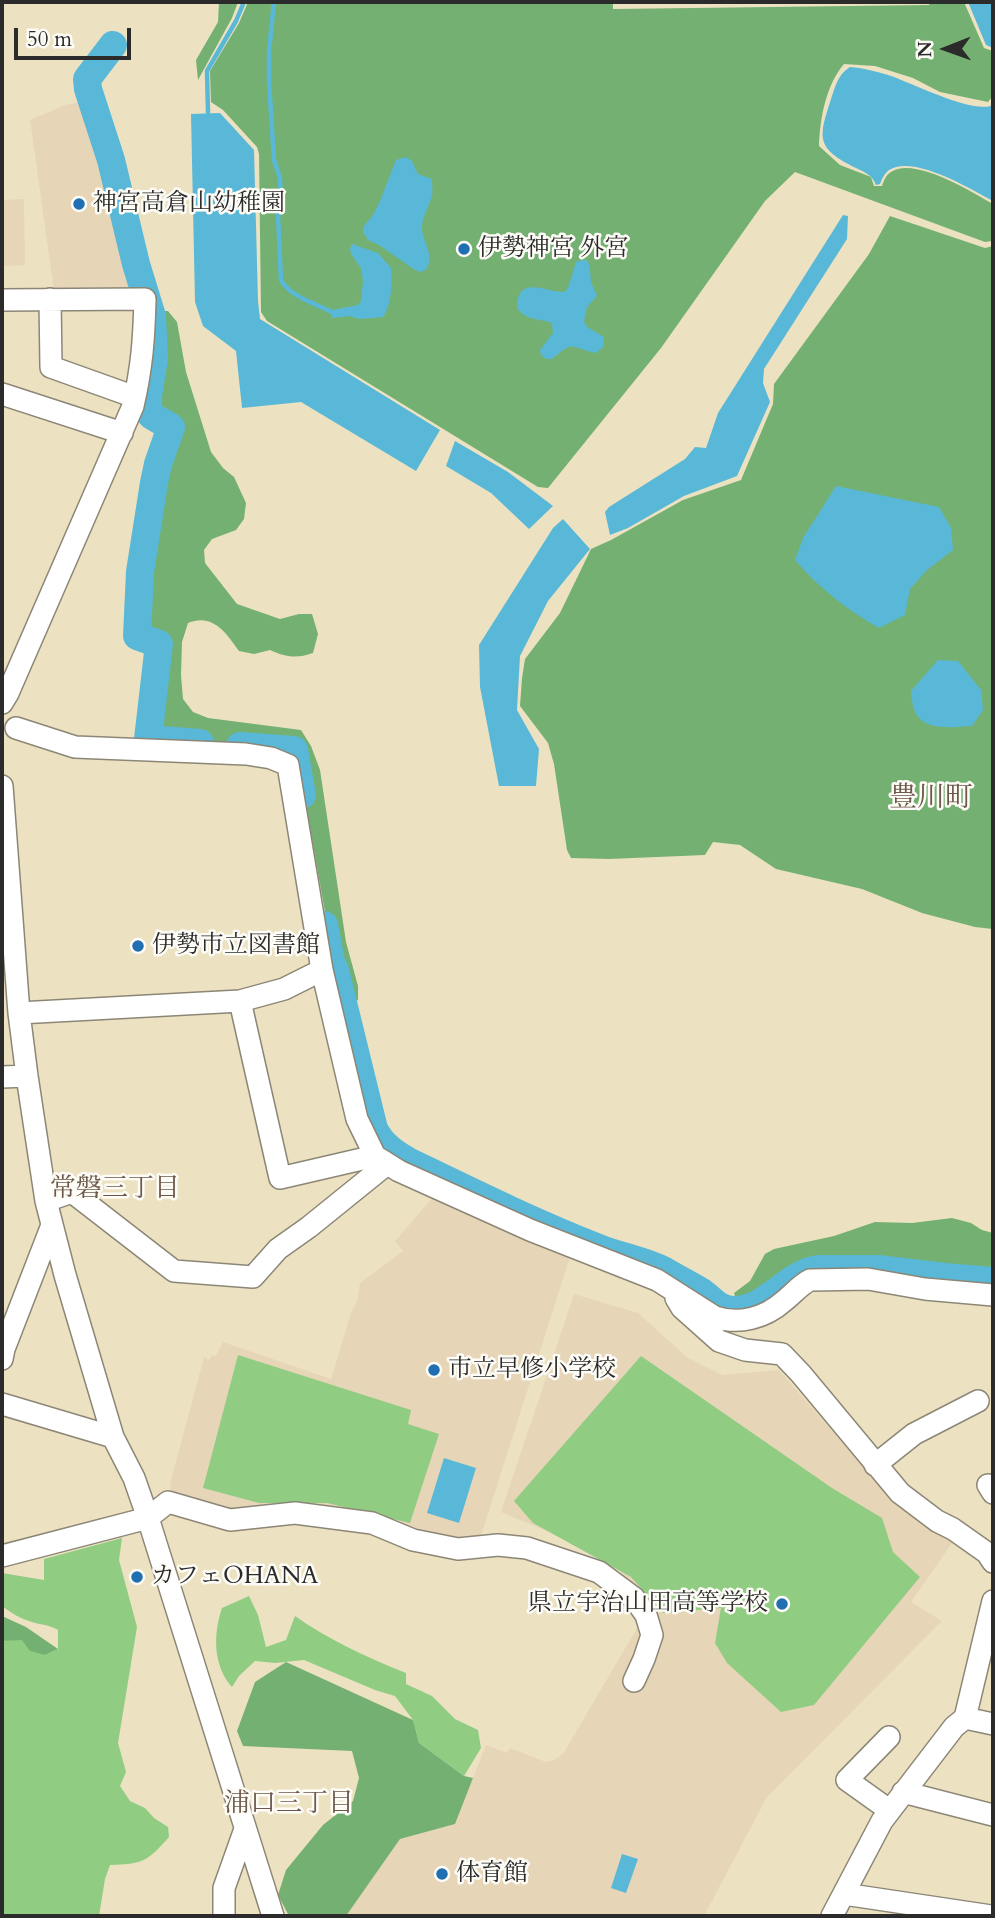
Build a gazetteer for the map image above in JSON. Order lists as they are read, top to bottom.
{
  "districts": ["豊川町", "常磐三丁目", "浦口三丁目"],
  "places": [
    "神宮高倉山幼稚園",
    "伊勢神宮 外宮",
    "伊勢市立図書館",
    "市立早修小学校",
    "カフェOHANA",
    "県立宇治山田高等学校",
    "体育館"
  ],
  "scale_bar": "50 m",
  "north": "left"
}
